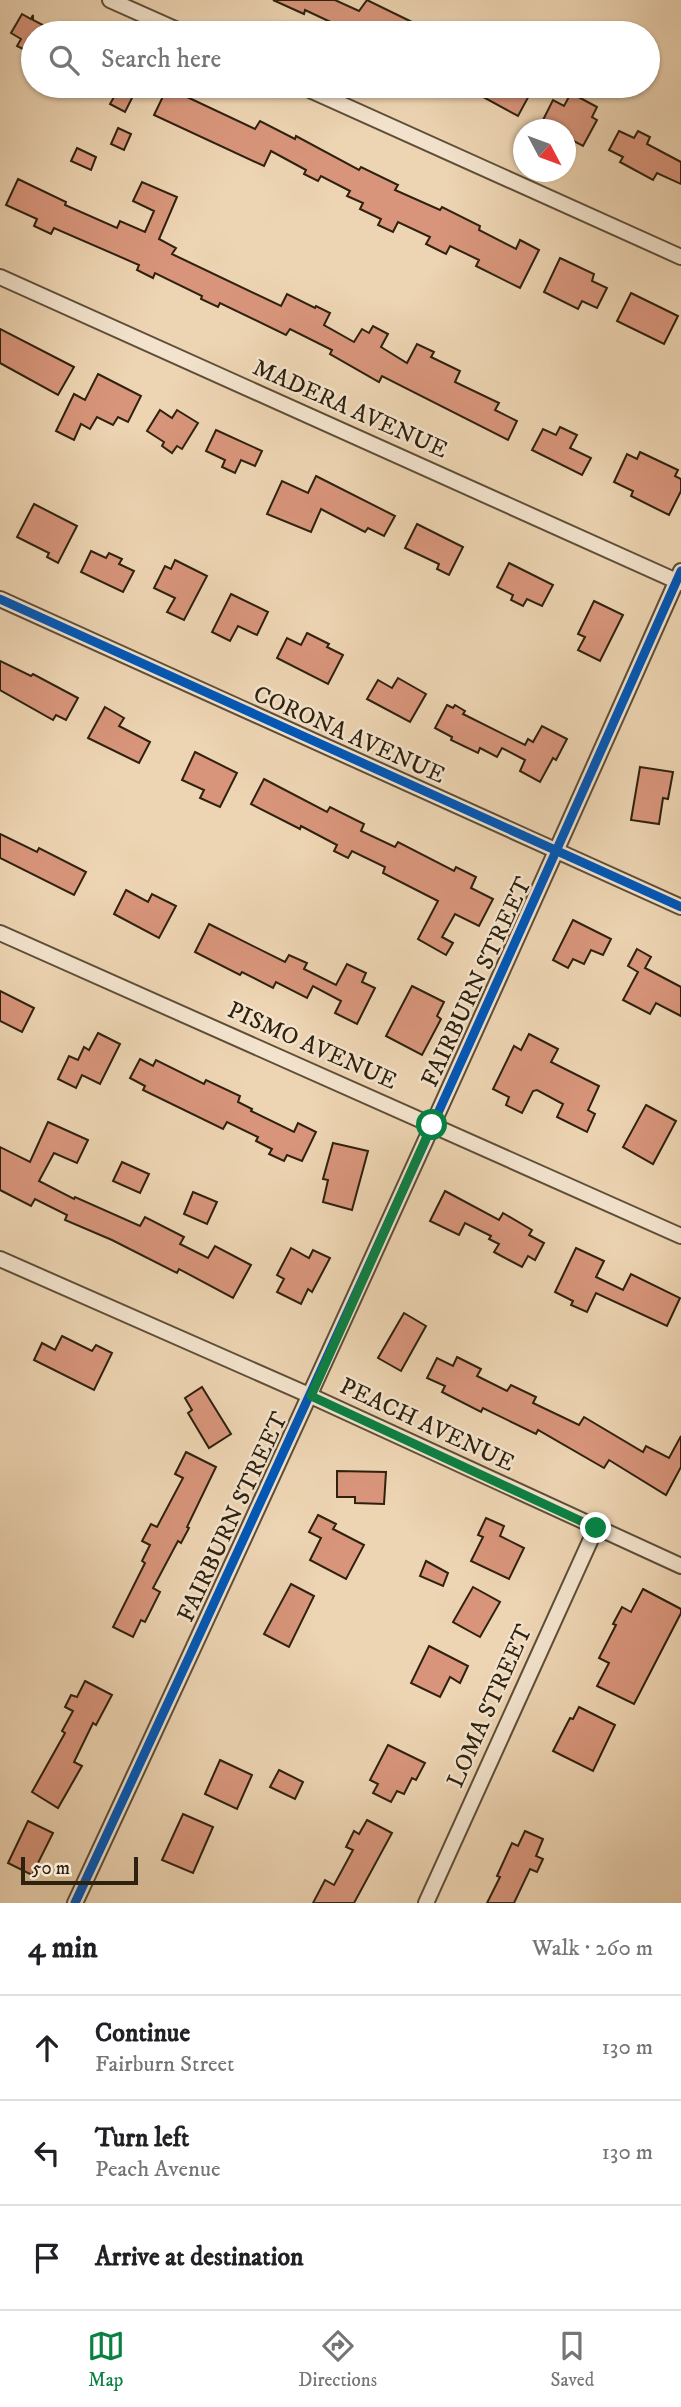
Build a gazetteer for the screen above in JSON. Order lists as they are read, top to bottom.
{
  "streets": {
    "street": [
      "MADERA AVENUE",
      "CORONA AVENUE",
      "FAIRBURN STREET",
      "PISMO AVENUE",
      "PEACH AVENUE",
      "LOMA STREET"
    ]
  },
  "crossings": [
    ["MADERA AVENUE", "FAIRBURN STREET"],
    ["CORONA AVENUE", "FAIRBURN STREET"],
    ["FAIRBURN STREET", "PISMO AVENUE"],
    ["FAIRBURN STREET", "PEACH AVENUE"],
    ["PEACH AVENUE", "LOMA STREET"]
  ],
  "scale_bar": "50 m",
  "north": "bottom right",
  "page": {
    "search": "Search here",
    "scale": "50 m",
    "heading": ["4 min", "Walk · 260 m"],
    "list": [
      ["Continue", "Fairburn Street", "130 m"],
      ["Turn left", "Peach Avenue", "130 m"],
      "Arrive at destination"
    ],
    "nav": ["Map", "Directions", "Saved"]
  }
}
